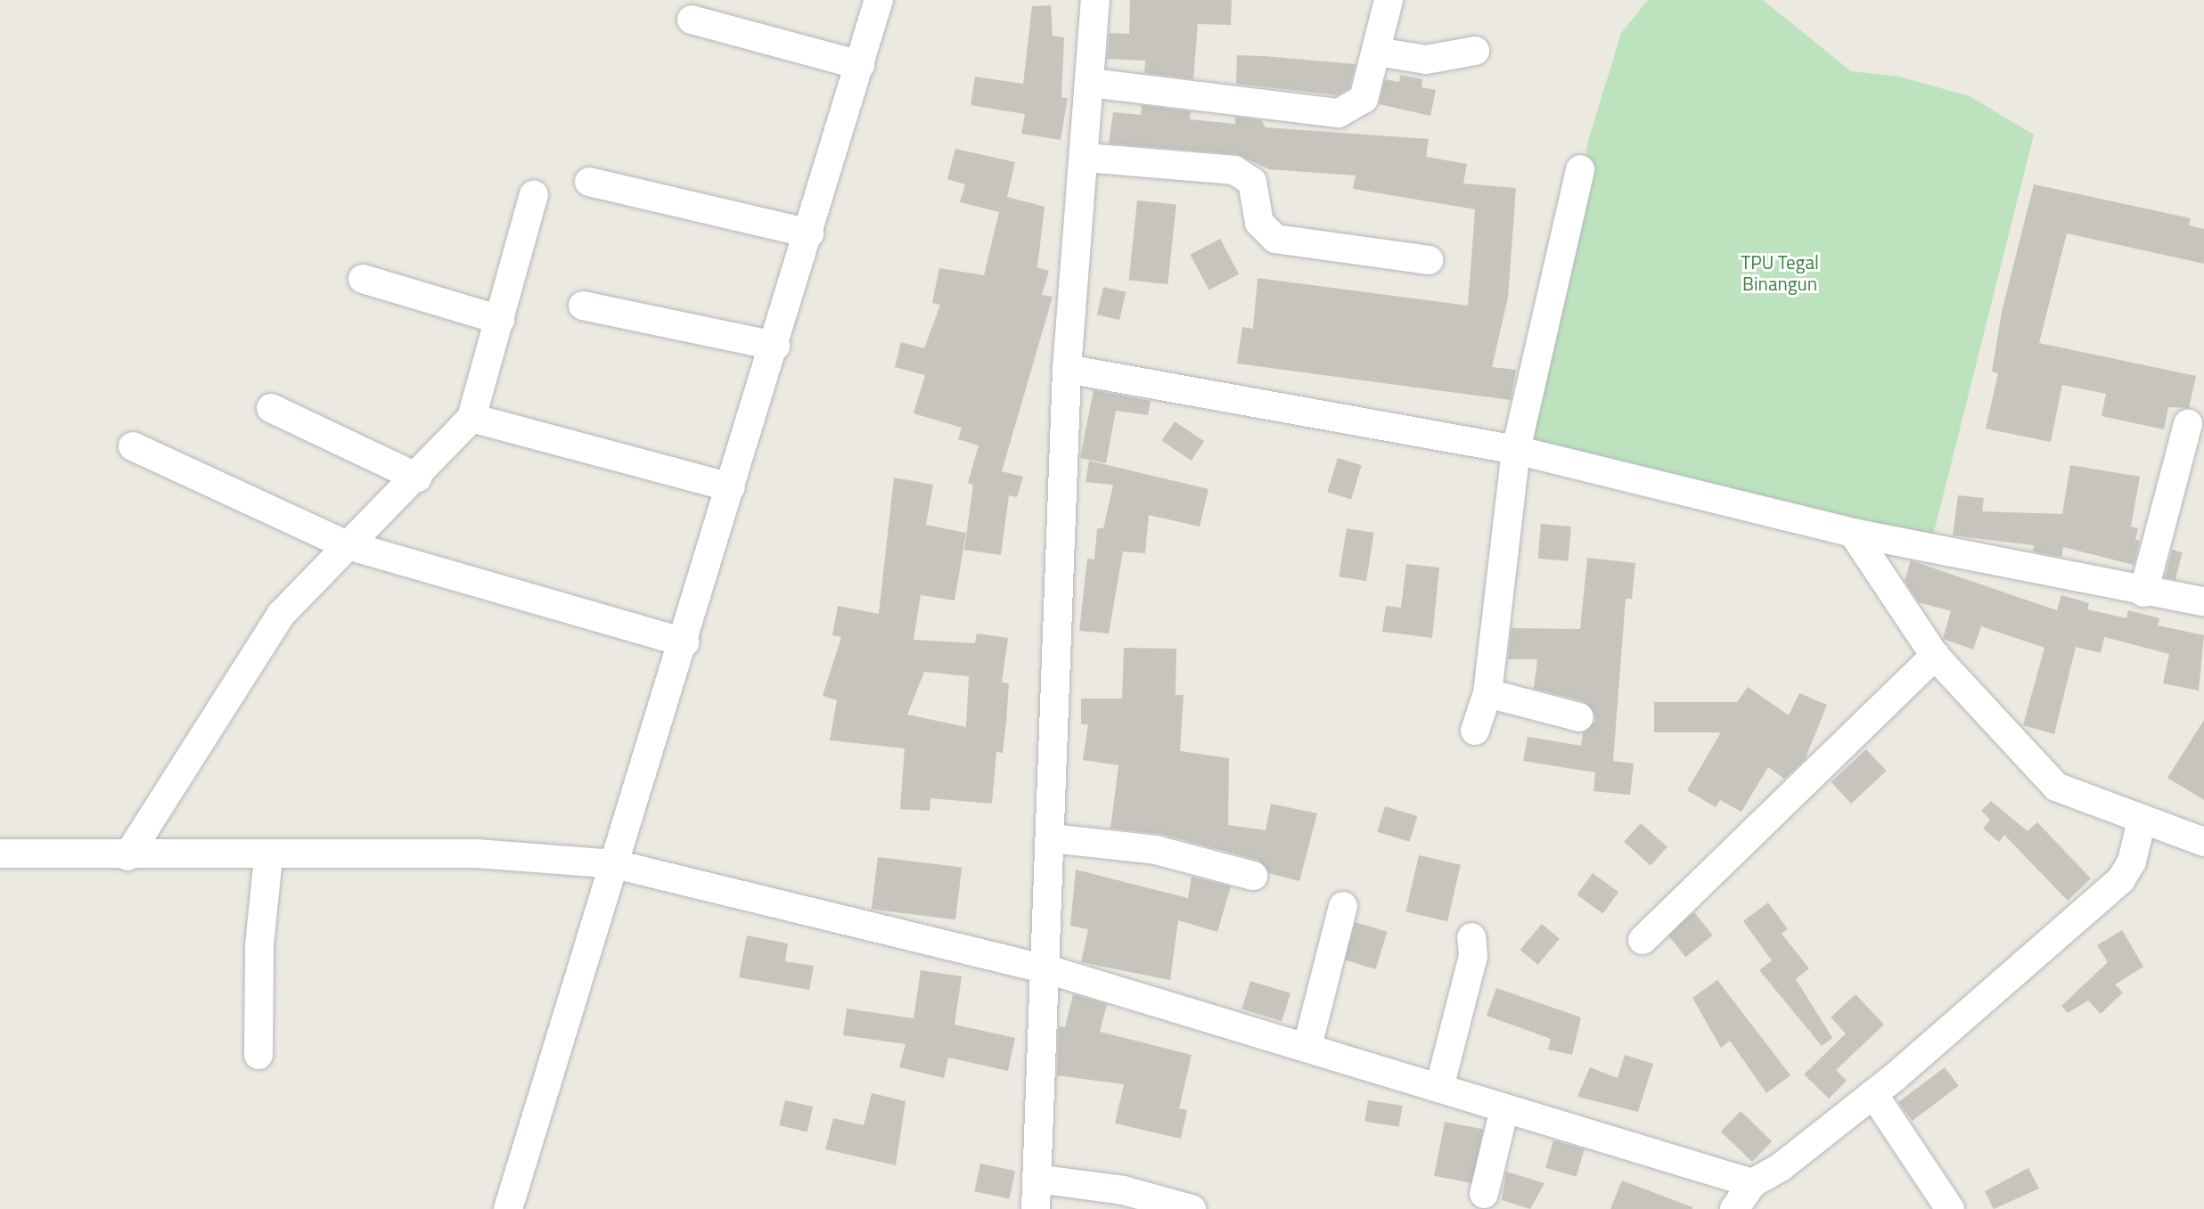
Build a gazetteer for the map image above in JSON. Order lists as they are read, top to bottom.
{
  "parks": ["TPU Tegal Binangun"]
}
